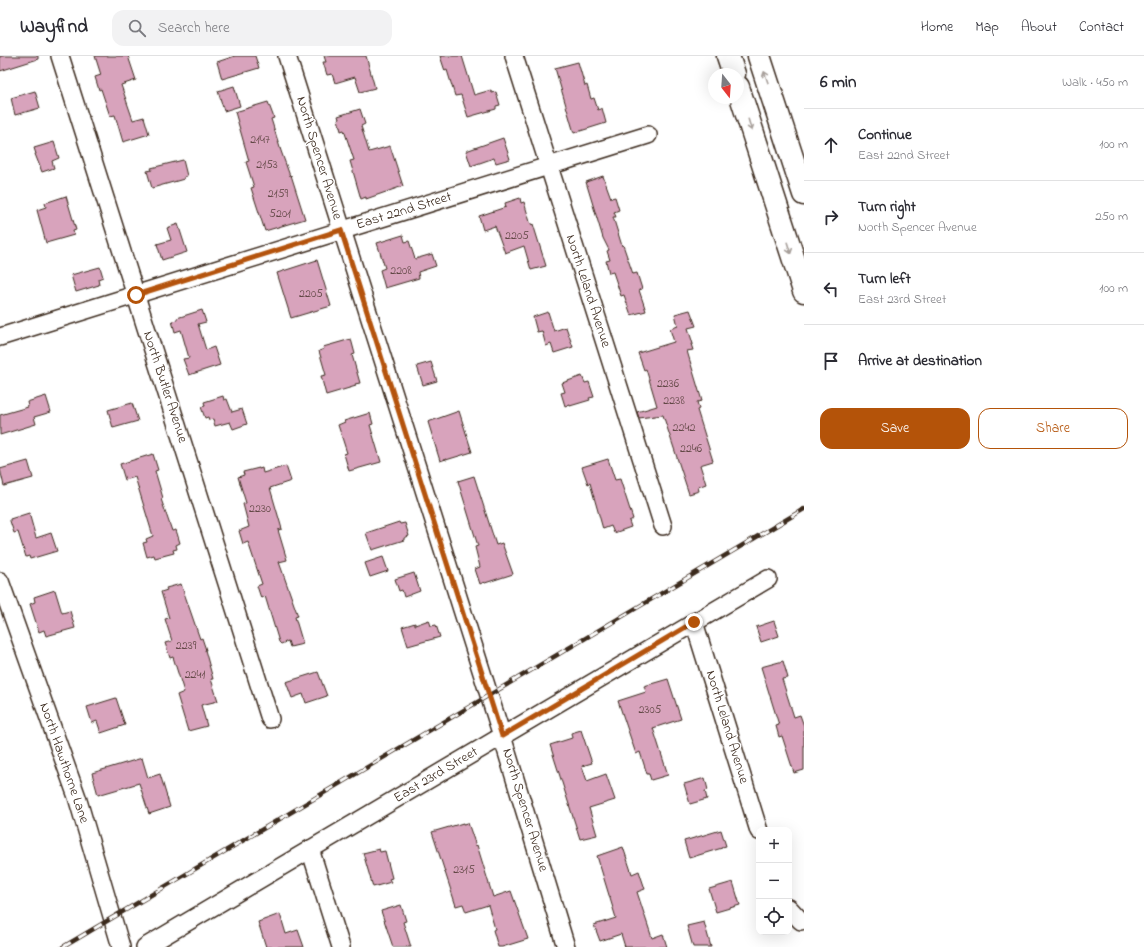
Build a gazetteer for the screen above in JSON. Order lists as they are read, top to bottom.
{
  "streets": {
    "street": [
      "North Spencer Avenue",
      "East 22nd Street",
      "North Leland Avenue",
      "North Butler Avenue",
      "North Hawthorne Lane",
      "East 23rd Street"
    ]
  },
  "crossings": [
    ["North Spencer Avenue", "East 22nd Street"],
    ["North Spencer Avenue", "East 23rd Street"],
    ["East 22nd Street", "North Leland Avenue"],
    ["East 22nd Street", "North Butler Avenue"],
    ["North Leland Avenue", "East 23rd Street"]
  ],
  "house_numbers": [
    "2147",
    "2153",
    "2159",
    "5201",
    "2205",
    "2208",
    "2205",
    "2236",
    "2238",
    "2242",
    "2246",
    "2230",
    "2239",
    "2241",
    "2305",
    "2315"
  ],
  "north": "bottom",
  "page": {
    "header": "Wayfind",
    "search": "Search here",
    "nav": [
      "Home",
      "Map",
      "About",
      "Contact"
    ],
    "heading": ["6 min", "Walk · 450 m"],
    "list": [
      ["Continue", "East 22nd Street", "100 m"],
      ["Turn right", "North Spencer Avenue", "250 m"],
      ["Turn left", "East 23rd Street", "100 m"],
      "Arrive at destination"
    ],
    "buttons": ["Save", "Share"],
    "map_buttons": ["+", "−"]
  }
}
